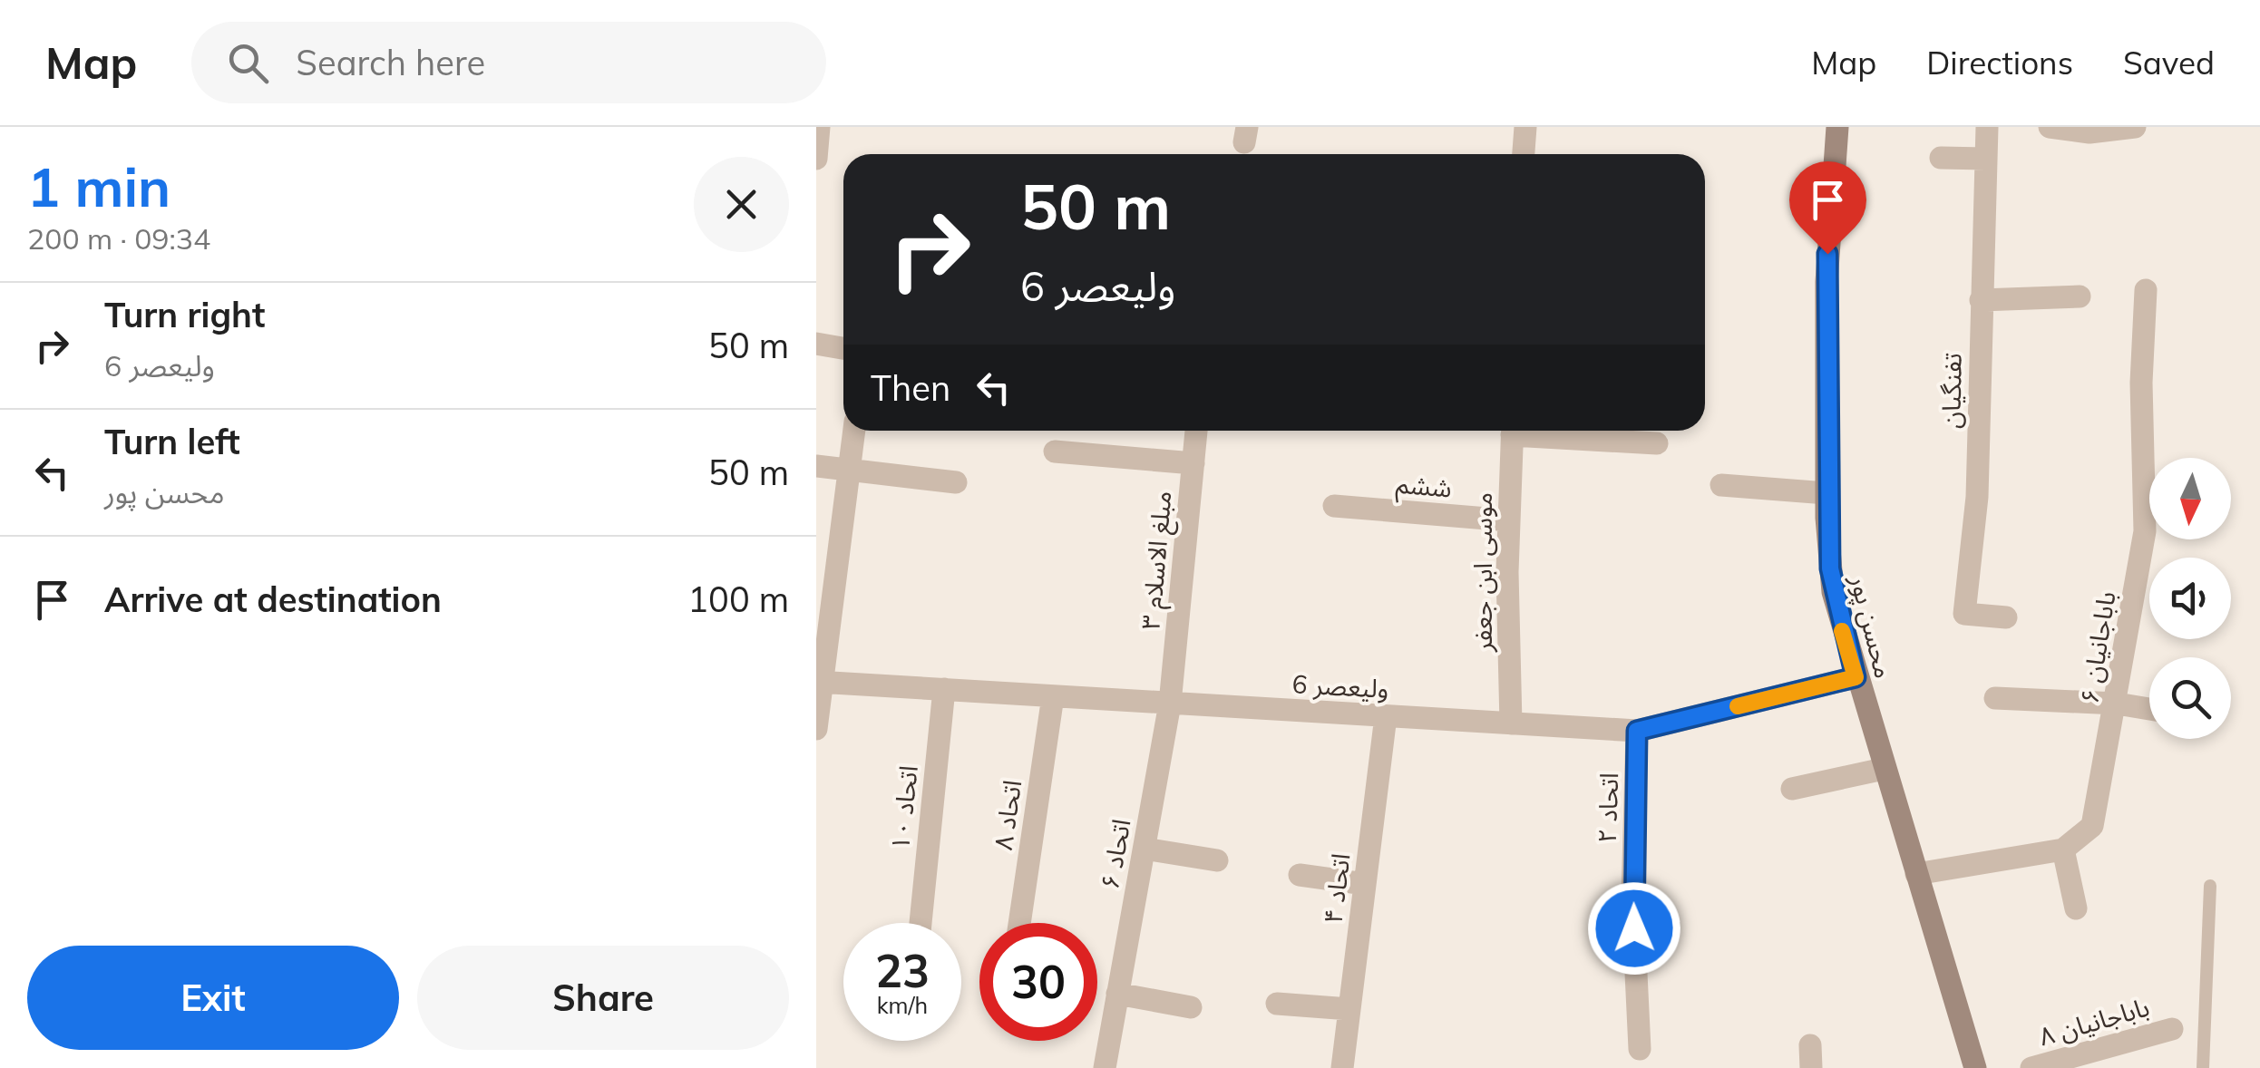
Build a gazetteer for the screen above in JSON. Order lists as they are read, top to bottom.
{
  "streets": {
    "main road": ["محسن پور"],
    "street": [
      "تفنگیان",
      "ششم",
      "مبلغ الاسلام ۳",
      "موسی ابن جعفر",
      "باباجانیان ۶",
      "ولیعصر 6",
      "اتحاد ۱۰",
      "اتحاد ۲",
      "اتحاد ۸",
      "اتحاد ۶",
      "اتحاد ۴",
      "باباجانیان ۸"
    ]
  },
  "crossings": [
    ["ششم", "موسی ابن جعفر"],
    ["مبلغ الاسلام ۳", "ولیعصر 6"],
    ["مبلغ الاسلام ۳", "اتحاد ۶"],
    ["موسی ابن جعفر", "ولیعصر 6"],
    ["محسن پور", "ولیعصر 6"],
    ["ولیعصر 6", "اتحاد ۱۰"],
    ["ولیعصر 6", "اتحاد ۲"],
    ["ولیعصر 6", "اتحاد ۸"],
    ["ولیعصر 6", "اتحاد ۶"],
    ["ولیعصر 6", "اتحاد ۴"]
  ],
  "north": "bottom",
  "page": {
    "header": "Map",
    "search": "Search here",
    "nav": ["Map", "Directions", "Saved"],
    "heading": ["1 min", "200 m · 09:34"],
    "turn": ["50 m", "ولیعصر 6"],
    "list": [
      {
        "name": "Turn right",
        "note": "ولیعصر 6",
        "value": "50 m"
      },
      {
        "name": "Turn left",
        "note": "محسن پور",
        "value": "50 m"
      },
      {
        "name": "Arrive at destination",
        "value": "100 m"
      }
    ],
    "then": "Then",
    "speed": "23 km/h",
    "limit": "30",
    "buttons": ["Exit", "Share"]
  }
}
